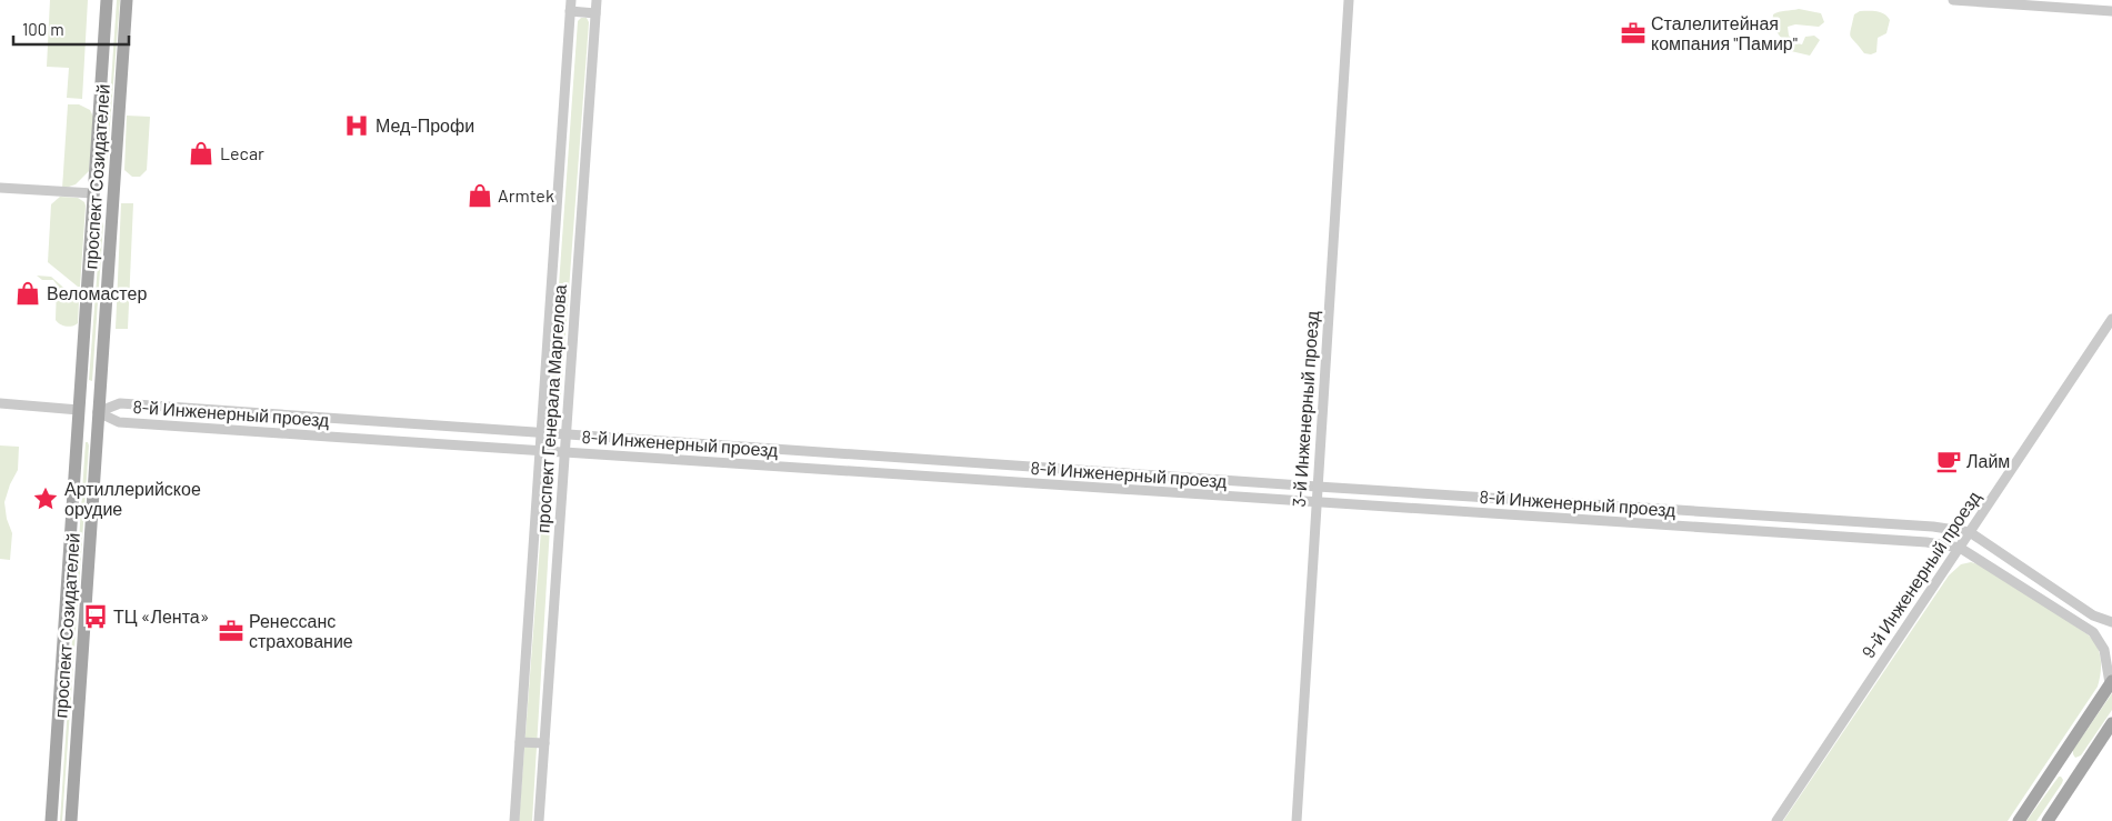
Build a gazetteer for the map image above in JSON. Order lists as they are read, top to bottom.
{
  "streets": {
    "main road": ["проспект Созидателей"],
    "street": [
      "проспект Генерала Маргелова",
      "3-й Инженерный проезд",
      "8-й Инженерный проезд",
      "9-й Инженерный проезд"
    ]
  },
  "crossings": [
    ["проспект Созидателей", "8-й Инженерный проезд"],
    ["проспект Генерала Маргелова", "8-й Инженерный проезд"],
    ["3-й Инженерный проезд", "8-й Инженерный проезд"],
    ["8-й Инженерный проезд", "9-й Инженерный проезд"]
  ],
  "places": {
    "office": ["Сталелитейная компания \"Памир\"", "Ренессанс страхование"],
    "hospital": ["Мед-Профи"],
    "shop": ["Lecar", "Armtek", "Веломастер"],
    "cafe": ["Лайм"],
    "place": ["Артиллерийское орудие"],
    "bus stop": ["ТЦ «Лента»"]
  },
  "scale_bar": "100 m"
}
